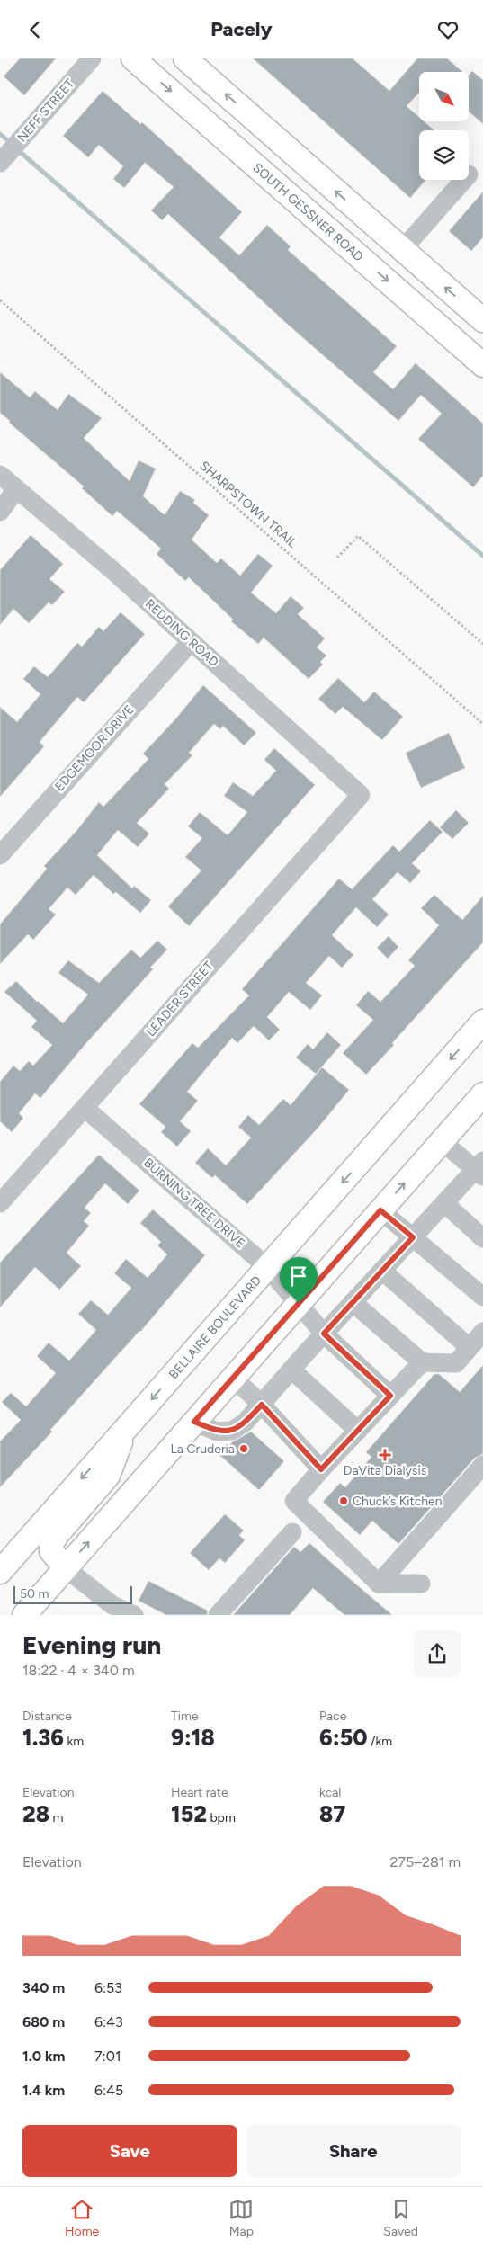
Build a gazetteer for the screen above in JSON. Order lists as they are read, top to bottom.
{
  "streets": {
    "main road": ["SOUTH GESSNER ROAD", "BELLAIRE BOULEVARD"],
    "street": [
      "NEFF STREET",
      "REDDING ROAD",
      "EDGEMOOR DRIVE",
      "LEADER STREET",
      "BURNING TREE DRIVE"
    ],
    "path": ["SHARPSTOWN TRAIL"]
  },
  "crossings": [
    ["REDDING ROAD", "EDGEMOOR DRIVE"],
    ["REDDING ROAD", "LEADER STREET"],
    ["LEADER STREET", "BURNING TREE DRIVE"],
    ["BURNING TREE DRIVE", "BELLAIRE BOULEVARD"]
  ],
  "places": {
    "other": ["La Cruderia", "Chuck’s Kitchen"],
    "health": ["DaVita Dialysis"]
  },
  "scale_bar": "50 m",
  "north": "bottom right",
  "page": {
    "header": "Pacely",
    "scale": "50 m",
    "heading": ["Evening run", "18:22 · 4 × 340 m"],
    "stats": [
      ["Distance", "1.36 km"],
      ["Time", "9:18"],
      ["Pace", "6:50 /km"],
      ["Elevation", "28 m"],
      ["Heart rate", "152 bpm"],
      ["kcal", "87"]
    ],
    "chart": ["Elevation", "275–281 m"],
    "list": [
      {
        "name": "340 m",
        "note": "6:53"
      },
      {
        "name": "680 m",
        "note": "6:43"
      },
      {
        "name": "1.0 km",
        "note": "7:01"
      },
      {
        "name": "1.4 km",
        "note": "6:45"
      }
    ],
    "buttons": ["Save", "Share"],
    "tabs": ["Home", "Map", "Saved"]
  }
}
